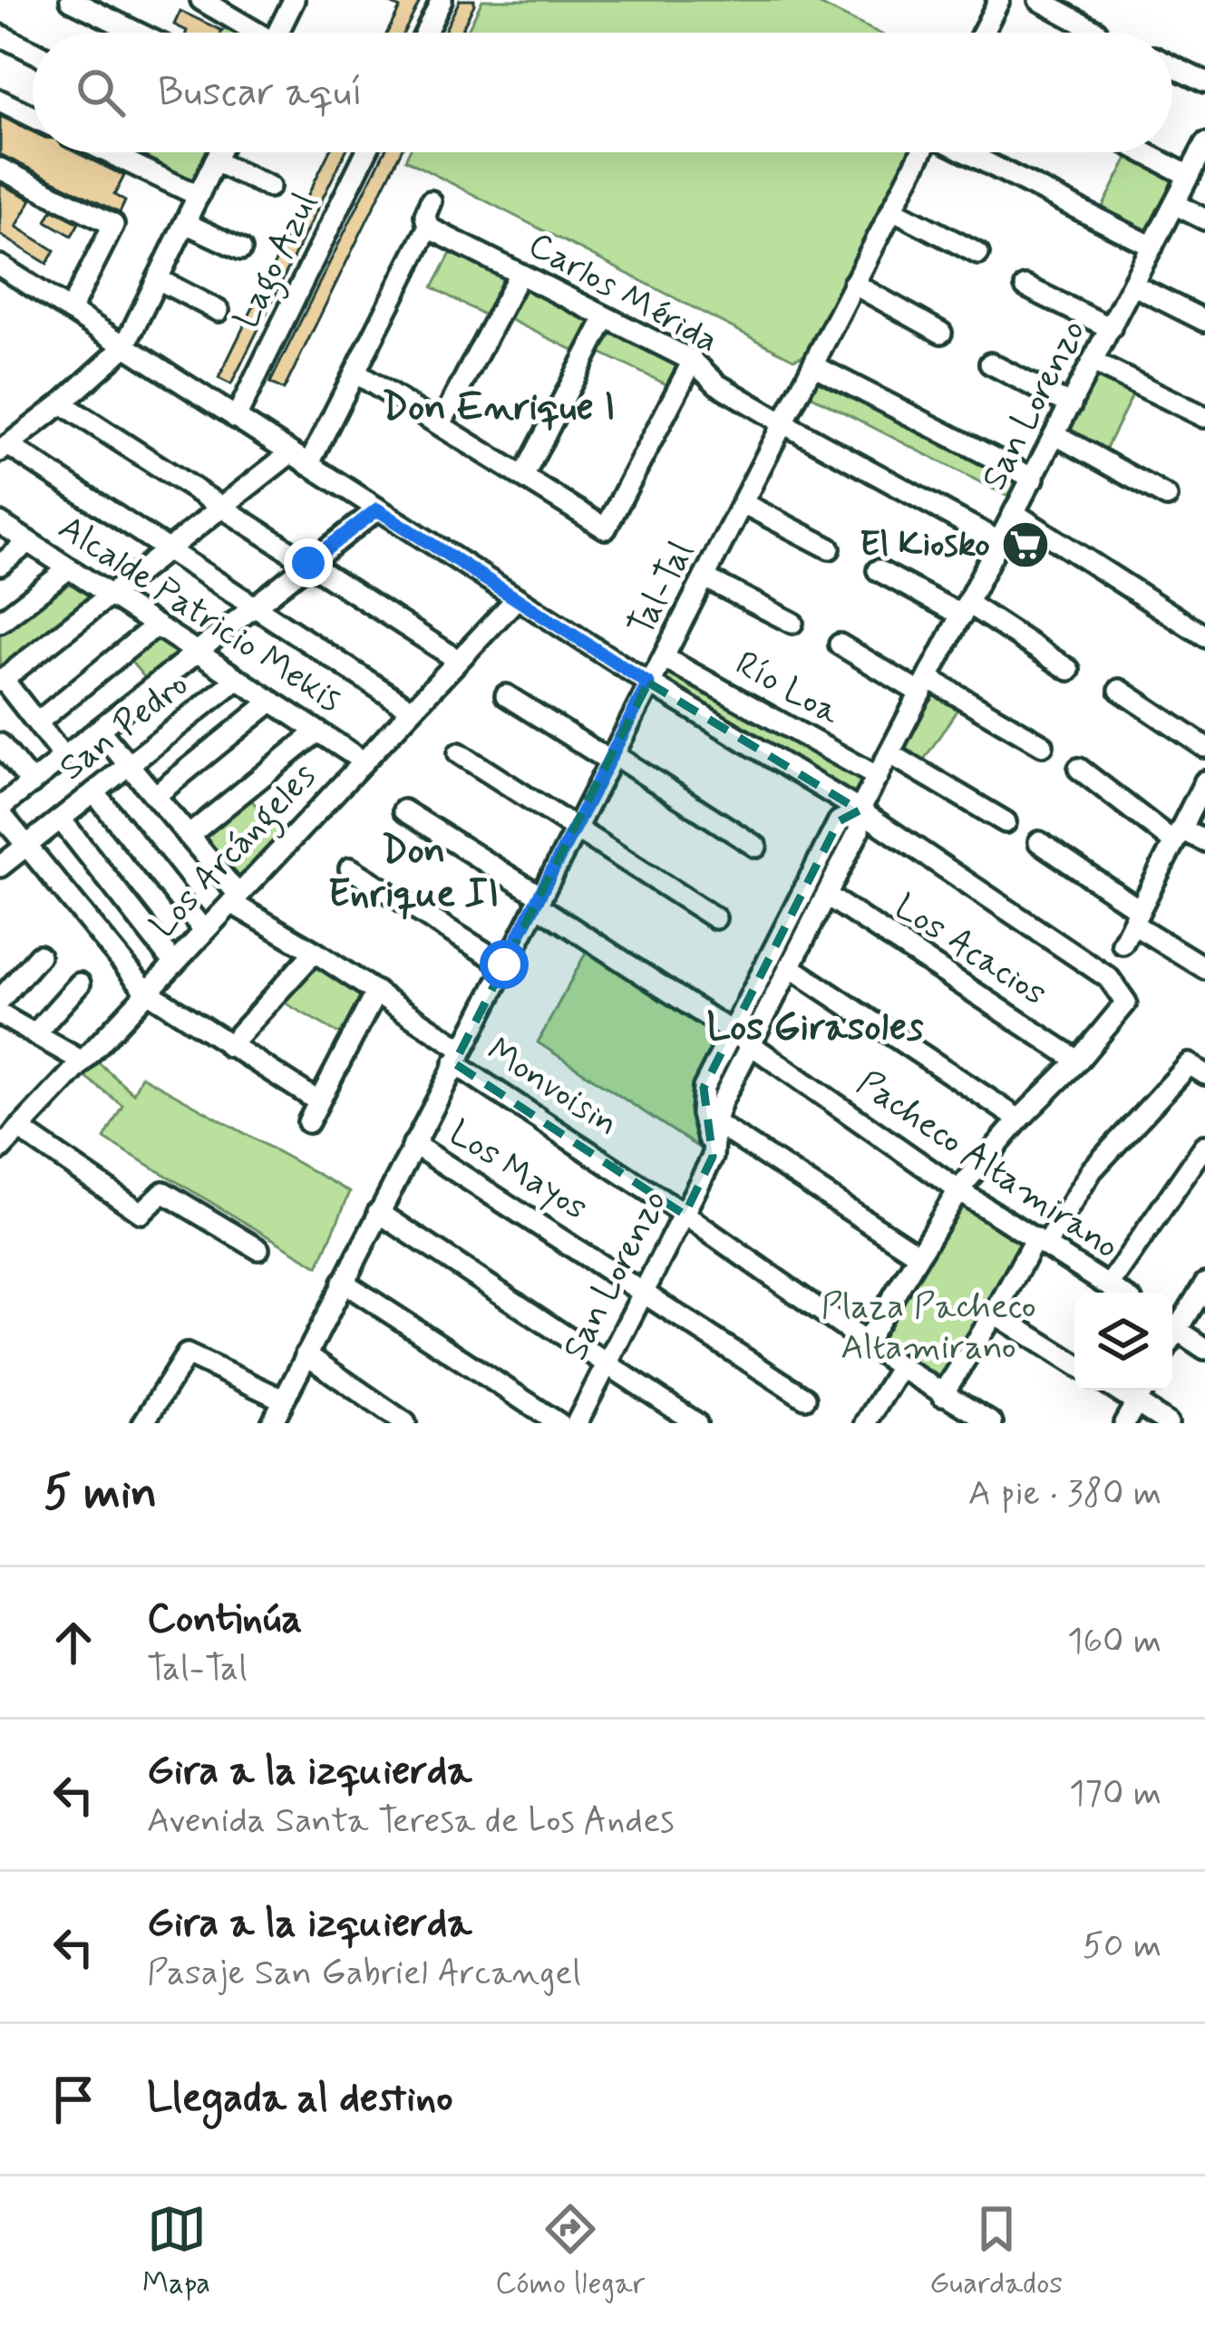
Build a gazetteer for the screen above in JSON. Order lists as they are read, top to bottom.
{
  "streets": {
    "street": [
      "Lago Azul",
      "Carlos Mérida",
      "San Lorenzo",
      "Tal-Tal",
      "Alcalde Patricio Mekis",
      "Río Loa",
      "San Pedro",
      "Los Arcángeles",
      "Los Acacios",
      "Monvoisin",
      "Pacheco Altamirano",
      "Los Mayos"
    ]
  },
  "crossings": [
    ["Carlos Mérida", "San Lorenzo"],
    ["Carlos Mérida", "Tal-Tal"],
    ["San Lorenzo", "Río Loa"],
    ["San Lorenzo", "Los Acacios"],
    ["San Lorenzo", "Monvoisin"],
    ["San Lorenzo", "Pacheco Altamirano"],
    ["San Lorenzo", "Los Mayos"],
    ["Tal-Tal", "Río Loa"],
    ["Tal-Tal", "Monvoisin"],
    ["Tal-Tal", "Pacheco Altamirano"],
    ["Tal-Tal", "Los Mayos"],
    ["Alcalde Patricio Mekis", "San Pedro"],
    ["Alcalde Patricio Mekis", "Los Arcángeles"],
    ["San Pedro", "Monvoisin"],
    ["Los Arcángeles", "Monvoisin"]
  ],
  "districts": ["Don Enrique I", "Don Enrique II", "Los Girasoles"],
  "parks": ["Plaza Pacheco Altamirano"],
  "places": {
    "supermarket": ["El Kiosko"]
  },
  "page": {
    "search": "Buscar aquí",
    "heading": ["5 min", "A pie · 380 m"],
    "list": [
      ["Continúa", "Tal-Tal", "160 m"],
      ["Gira a la izquierda", "Avenida Santa Teresa de Los Andes", "170 m"],
      ["Gira a la izquierda", "Pasaje San Gabriel Arcangel", "50 m"],
      "Llegada al destino"
    ],
    "nav": ["Mapa", "Cómo llegar", "Guardados"]
  }
}
